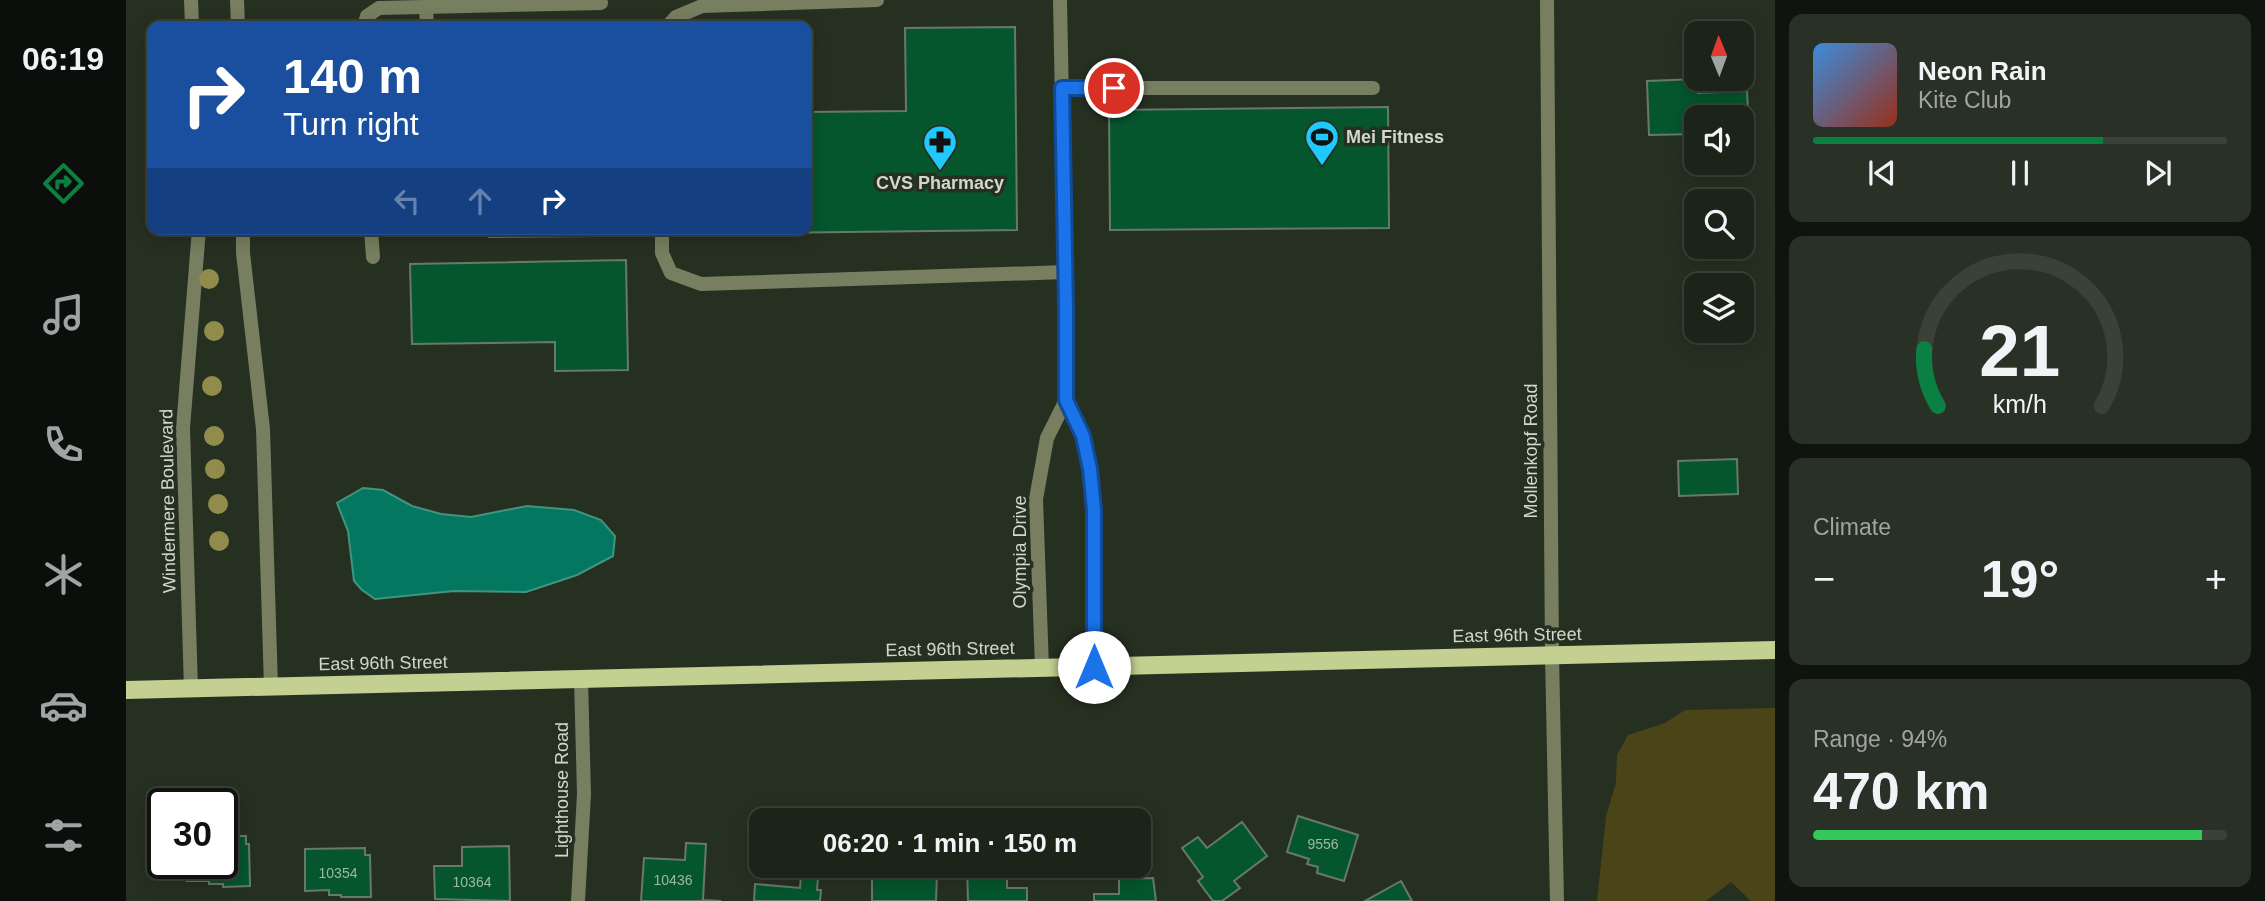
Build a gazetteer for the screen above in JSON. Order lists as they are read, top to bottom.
{
  "streets": {
    "main road": ["East 96th Street"],
    "street": [
      "Mollenkopf Road",
      "Windermere Boulevard",
      "Olympia Drive",
      "Lighthouse Road"
    ]
  },
  "crossings": [
    ["Mollenkopf Road", "East 96th Street"],
    ["Windermere Boulevard", "East 96th Street"],
    ["Olympia Drive", "East 96th Street"],
    ["East 96th Street", "Lighthouse Road"]
  ],
  "places": {
    "sports": ["Mei Fitness"],
    "pharmacy": ["CVS Pharmacy"]
  },
  "house_numbers": [
    "9556",
    "10354",
    "10436",
    "10364"
  ],
  "north": "top",
  "page": {
    "tabs": "06:19",
    "turn": ["140 m", "Turn right"],
    "song": ["Neon Rain", "Kite Club"],
    "tile": [
      "Climate",
      ["Range · 94%", "470 km"]
    ],
    "heat": ["−", "19°", "+"],
    "limit": "30",
    "trip": "06:20 · 1 min · 150 m",
    "gauge": ["21", "km/h"]
  }
}
